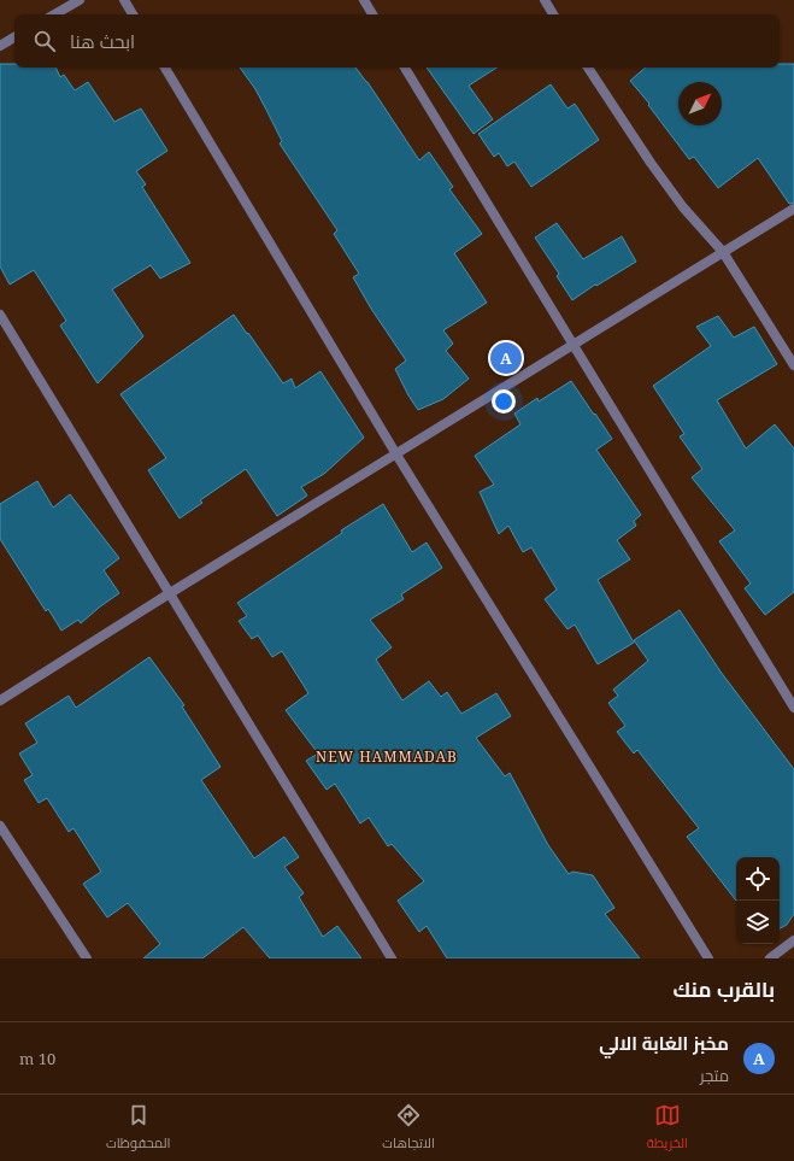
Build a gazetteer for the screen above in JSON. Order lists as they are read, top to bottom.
{
  "districts": ["NEW HAMMADAB"],
  "north": "top right",
  "page": {
    "search": "ابحث هنا",
    "pins": "A",
    "heading": "بالقرب منك",
    "list": [
      {
        "mark": "A",
        "name": "مخبز الغابة الالي",
        "note": "متجر",
        "value": "10 m"
      }
    ],
    "nav": ["الخريطة", "الاتجاهات", "المحفوظات"]
  }
}
